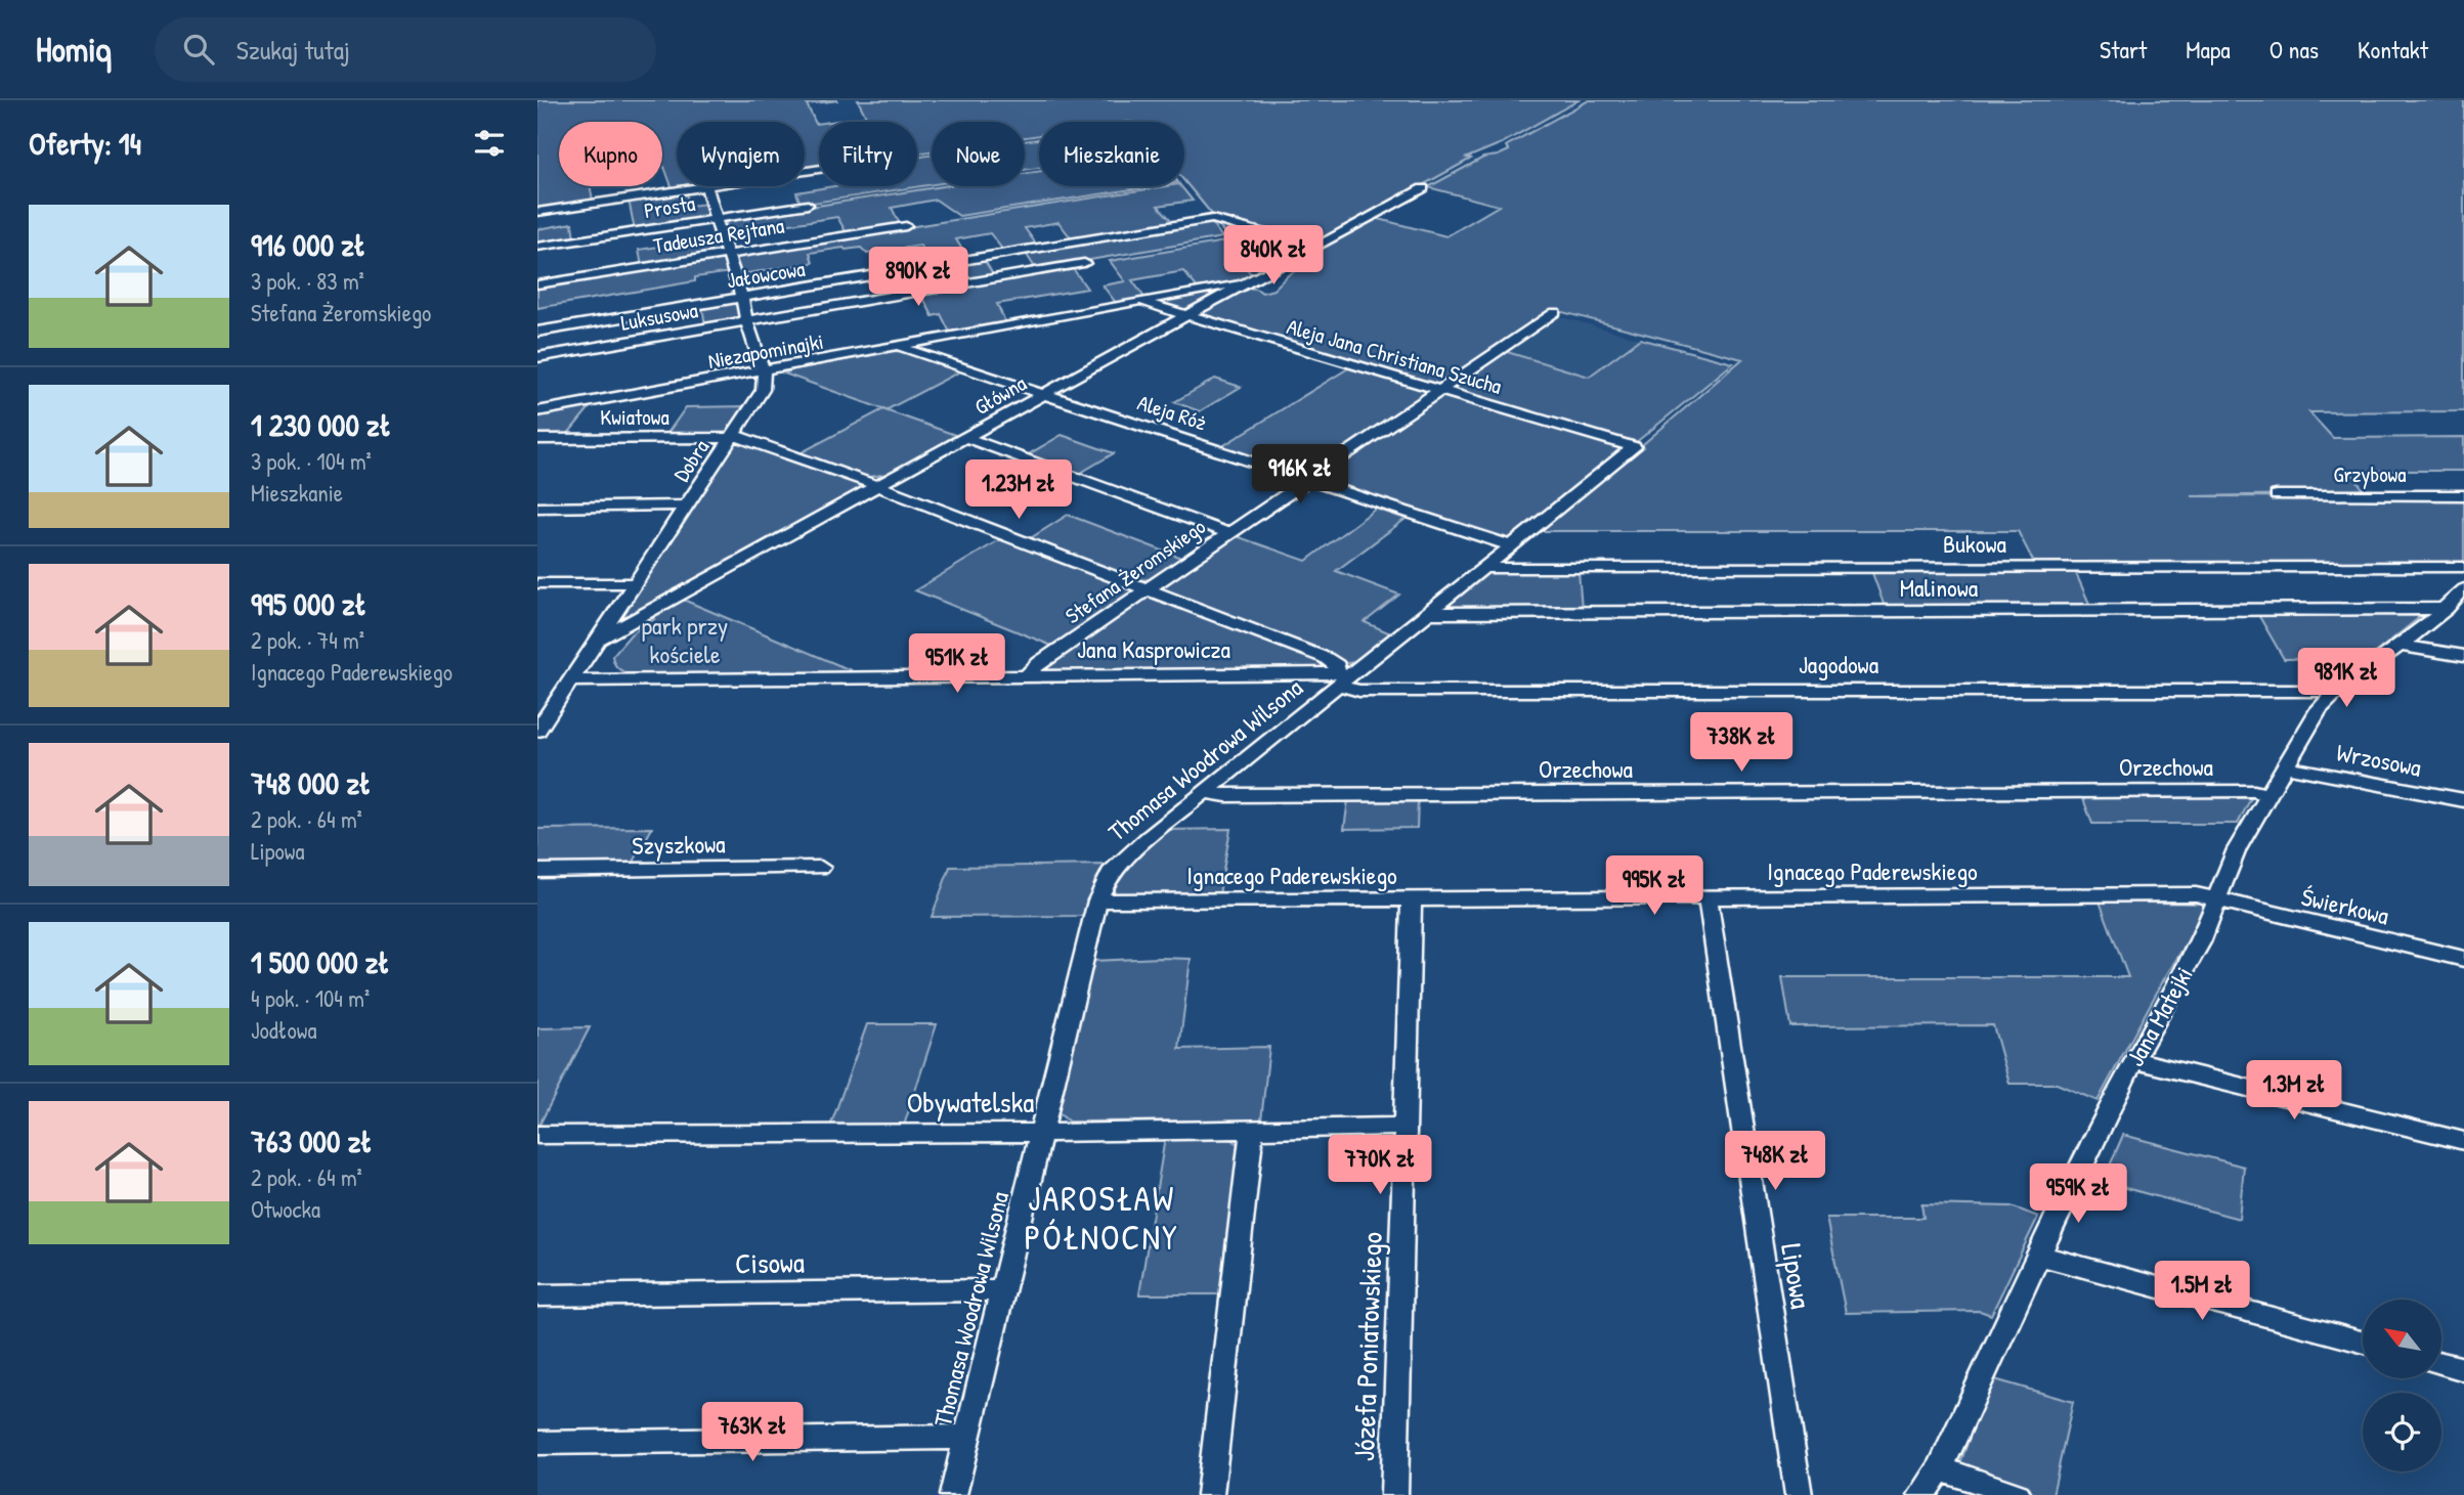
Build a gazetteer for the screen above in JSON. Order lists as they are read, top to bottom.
{
  "streets": {
    "street": [
      "Prosta",
      "Tadeusza Rejtana",
      "Jałowcowa",
      "Luksusowa",
      "Niezapominajki",
      "Aleja Jana Christiana Szucha",
      "Główna",
      "Aleja Róż",
      "Kwiatowa",
      "Dobra",
      "Grzybowa",
      "Bukowa",
      "Stefana Żeromskiego",
      "Malinowa",
      "Jana Kasprowicza",
      "Jagodowa",
      "Thomasa Woodrowa Wilsona",
      "Wrzosowa",
      "Orzechowa",
      "Szyszkowa",
      "Ignacego Paderewskiego",
      "Świerkowa",
      "Jana Matejki",
      "Obywatelska",
      "Cisowa",
      "Lipowa",
      "Józefa Poniatowskiego"
    ]
  },
  "crossings": [
    ["Jałowcowa", "Główna"],
    ["Niezapominajki", "Aleja Jana Christiana Szucha"],
    ["Niezapominajki", "Główna"],
    ["Niezapominajki", "Aleja Róż"],
    ["Niezapominajki", "Dobra"],
    ["Aleja Jana Christiana Szucha", "Główna"],
    ["Aleja Jana Christiana Szucha", "Stefana Żeromskiego"],
    ["Aleja Jana Christiana Szucha", "Thomasa Woodrowa Wilsona"],
    ["Główna", "Aleja Róż"],
    ["Główna", "Kwiatowa"],
    ["Główna", "Dobra"],
    ["Aleja Róż", "Stefana Żeromskiego"],
    ["Aleja Róż", "Thomasa Woodrowa Wilsona"],
    ["Kwiatowa", "Dobra"],
    ["Kwiatowa", "Stefana Żeromskiego"],
    ["Kwiatowa", "Jana Kasprowicza"],
    ["Kwiatowa", "Jagodowa"],
    ["Kwiatowa", "Thomasa Woodrowa Wilsona"],
    ["Dobra", "Jana Kasprowicza"],
    ["Bukowa", "Thomasa Woodrowa Wilsona"],
    ["Stefana Żeromskiego", "Jana Kasprowicza"],
    ["Malinowa", "Thomasa Woodrowa Wilsona"],
    ["Malinowa", "Jana Matejki"],
    ["Jana Kasprowicza", "Jagodowa"],
    ["Jana Kasprowicza", "Thomasa Woodrowa Wilsona"],
    ["Jagodowa", "Thomasa Woodrowa Wilsona"],
    ["Jagodowa", "Jana Matejki"],
    ["Thomasa Woodrowa Wilsona", "Orzechowa"],
    ["Thomasa Woodrowa Wilsona", "Ignacego Paderewskiego"],
    ["Thomasa Woodrowa Wilsona", "Obywatelska"],
    ["Thomasa Woodrowa Wilsona", "Cisowa"],
    ["Wrzosowa", "Jana Matejki"],
    ["Orzechowa", "Jana Matejki"],
    ["Ignacego Paderewskiego", "Świerkowa"],
    ["Ignacego Paderewskiego", "Jana Matejki"],
    ["Ignacego Paderewskiego", "Lipowa"],
    ["Ignacego Paderewskiego", "Józefa Poniatowskiego"],
    ["Świerkowa", "Jana Matejki"],
    ["Obywatelska", "Józefa Poniatowskiego"]
  ],
  "districts": ["JAROSŁAW PÓŁNOCNY"],
  "parks": ["park przy kościele"],
  "north": "top left",
  "page": {
    "header": "Homiq",
    "search": "Szukaj tutaj",
    "nav": [
      "Start",
      "Mapa",
      "O nas",
      "Kontakt"
    ],
    "heading": "Oferty: 14",
    "chip": [
      "Kupno",
      "Wynajem",
      "Filtry",
      "Nowe",
      "Mieszkanie"
    ],
    "list": [
      {
        "name": "916 000 zł",
        "note": "3 pok. · 83 m² · Stefana Żeromskiego"
      },
      {
        "name": "1 230 000 zł",
        "note": "3 pok. · 104 m² · Mieszkanie"
      },
      {
        "name": "995 000 zł",
        "note": "2 pok. · 74 m² · Ignacego Paderewskiego"
      },
      {
        "name": "748 000 zł",
        "note": "2 pok. · 64 m² · Lipowa"
      },
      {
        "name": "1 500 000 zł",
        "note": "4 pok. · 104 m² · Jodłowa"
      },
      {
        "name": "763 000 zł",
        "note": "2 pok. · 64 m² · Otwocka"
      }
    ],
    "price": [
      "840K zł",
      "890K zł",
      "916K zł",
      "1.23M zł",
      "951K zł",
      "981K zł",
      "738K zł",
      "995K zł",
      "1.3M zł",
      "748K zł",
      "770K zł",
      "959K zł",
      "1.5M zł",
      "763K zł"
    ]
  }
}
